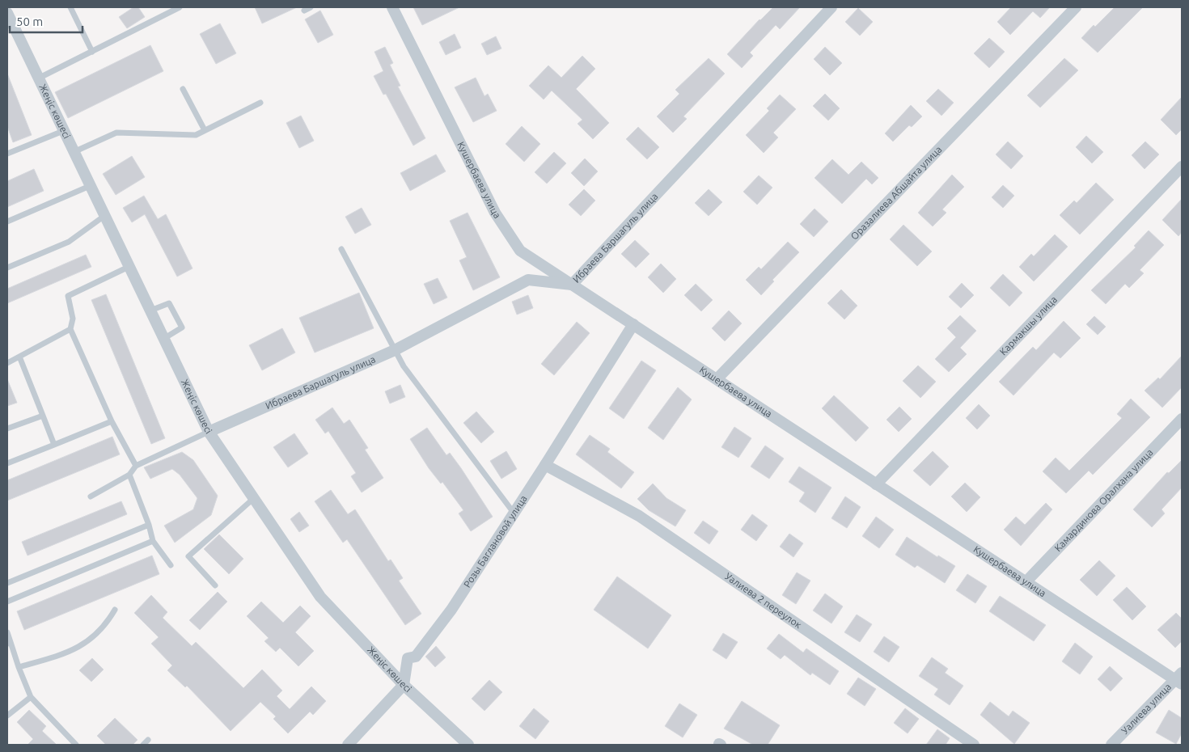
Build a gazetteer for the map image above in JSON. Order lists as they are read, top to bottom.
{
  "streets": {
    "street": [
      "Жеңіс көшесі",
      "Кушербаева улица",
      "Оразалиева Абшайта улица",
      "Ибраева Баршагуль улица",
      "Кармакшы улица",
      "Камардинова Оралхана улица",
      "Розы Баглановой улица",
      "Уалиева 2 переулок",
      "Уалиева улица"
    ]
  },
  "crossings": [
    ["Жеңіс көшесі", "Ибраева Баршагуль улица"],
    ["Жеңіс көшесі", "Розы Баглановой улица"],
    ["Кушербаева улица", "Оразалиева Абшайта улица"],
    ["Кушербаева улица", "Ибраева Баршагуль улица"],
    ["Кушербаева улица", "Кармакшы улица"],
    ["Кушербаева улица", "Камардинова Оралхана улица"],
    ["Кушербаева улица", "Розы Баглановой улица"],
    ["Кушербаева улица", "Уалиева улица"],
    ["Розы Баглановой улица", "Уалиева 2 переулок"]
  ],
  "scale_bar": "50 m"
}
